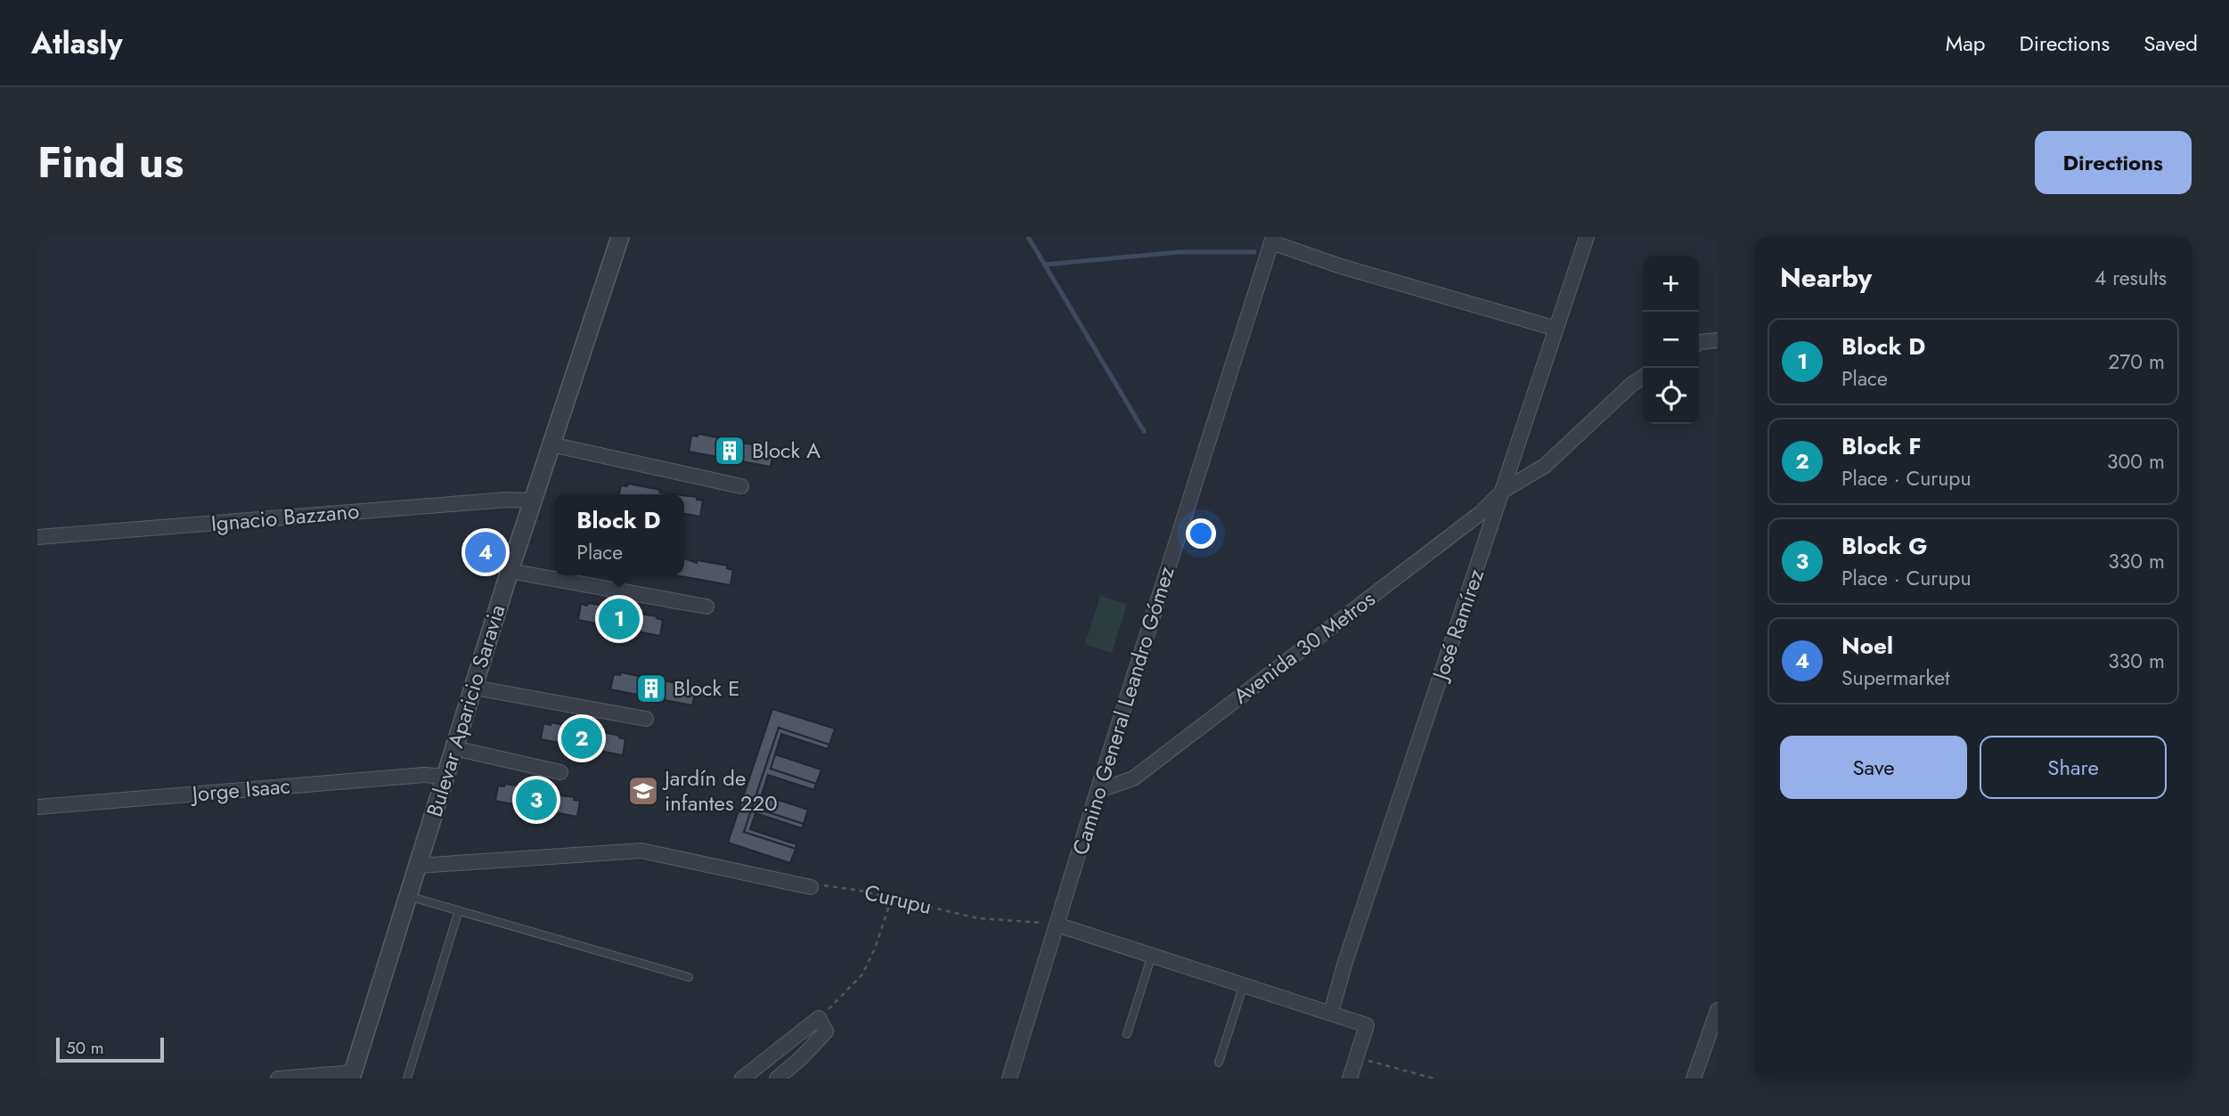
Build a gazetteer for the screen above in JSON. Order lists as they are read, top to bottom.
{
  "streets": {
    "street": [
      "Ignacio Bazzano",
      "José Ramírez",
      "Avenida 30 Metros",
      "Bulevar Aparicio Saravia",
      "Camino General Leandro Gómez",
      "Jorge Isaac"
    ],
    "path": ["Curupu"]
  },
  "crossings": [
    ["Ignacio Bazzano", "Bulevar Aparicio Saravia"],
    ["José Ramírez", "Avenida 30 Metros"],
    ["Avenida 30 Metros", "Camino General Leandro Gómez"],
    ["Bulevar Aparicio Saravia", "Jorge Isaac"],
    ["Camino General Leandro Gómez", "Curupu"]
  ],
  "places": {
    "building": ["Block A", "Block E"],
    "school or university": ["Jardín de infantes 220"]
  },
  "scale_bar": "50 m",
  "page": {
    "header": "Atlasly",
    "nav": ["Map", "Directions", "Saved"],
    "title": "Find us",
    "buttons": [
      "Directions",
      ["Save", "Share"]
    ],
    "heading": ["Nearby", "4 results"],
    "map_buttons": ["+", "−"],
    "list": [
      {
        "mark": "1",
        "name": "Block D",
        "note": "Place",
        "value": "270 m"
      },
      {
        "mark": "2",
        "name": "Block F",
        "note": "Place · Curupu",
        "value": "300 m"
      },
      {
        "mark": "3",
        "name": "Block G",
        "note": "Place · Curupu",
        "value": "330 m"
      },
      {
        "mark": "4",
        "name": "Noel",
        "note": "Supermarket",
        "value": "330 m"
      }
    ],
    "popup": ["Block D", "Place"],
    "pins": [
      "4",
      "1",
      "2",
      "3"
    ],
    "scale": "50 m"
  }
}
